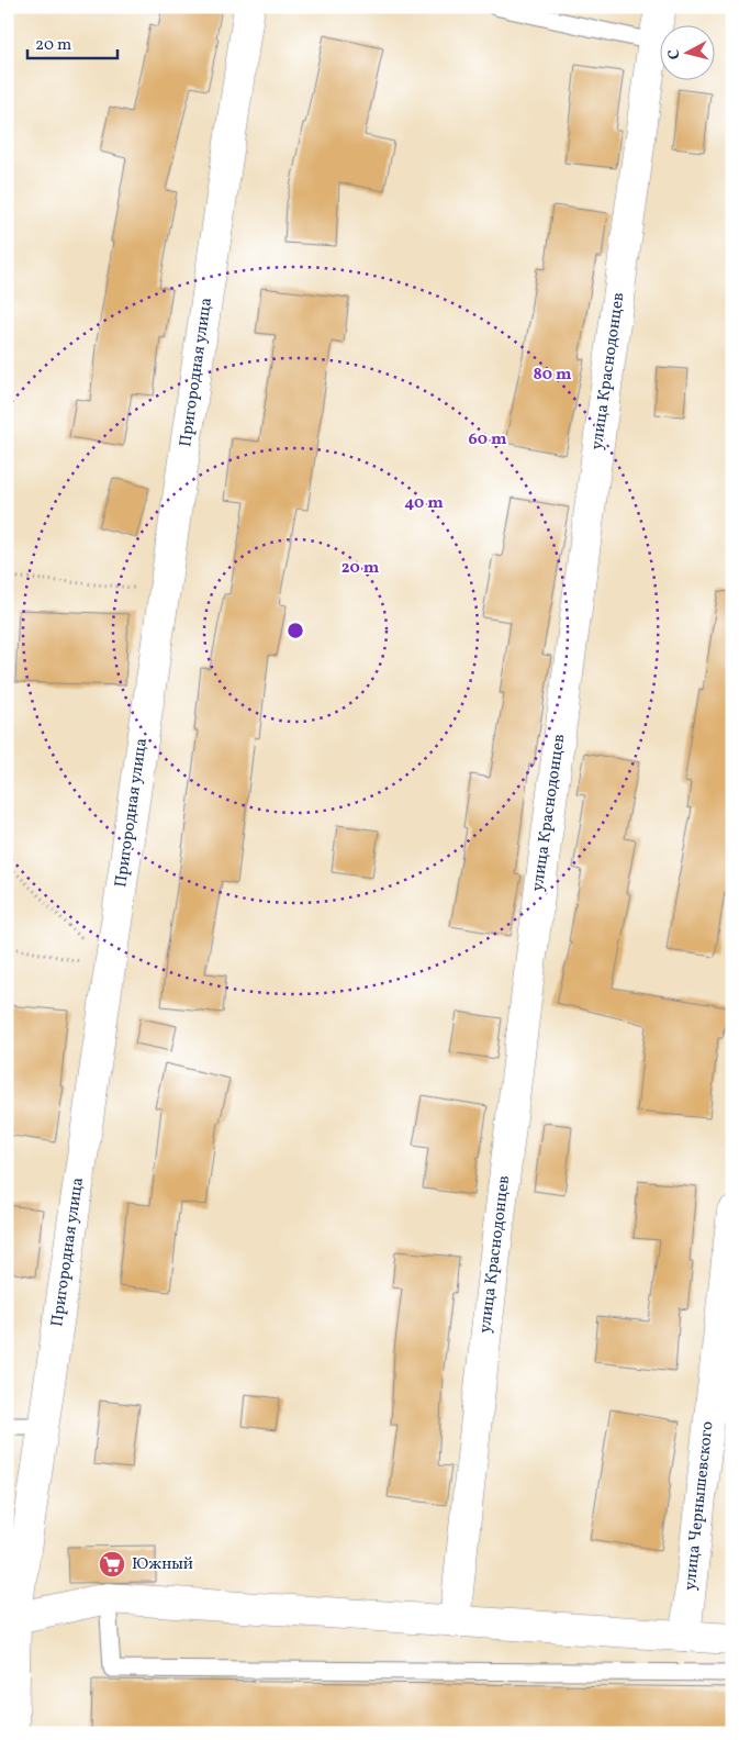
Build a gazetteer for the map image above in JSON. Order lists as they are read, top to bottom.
{
  "streets": {
    "street": ["улица Краснодонцев", "Пригородная улица", "улица Чернышевского"]
  },
  "places": {
    "supermarket": ["Южный"]
  },
  "scale_bar": "20 m",
  "north": "left",
  "rings": [
    "80 m",
    "60 m",
    "40 m",
    "20 m"
  ]
}
